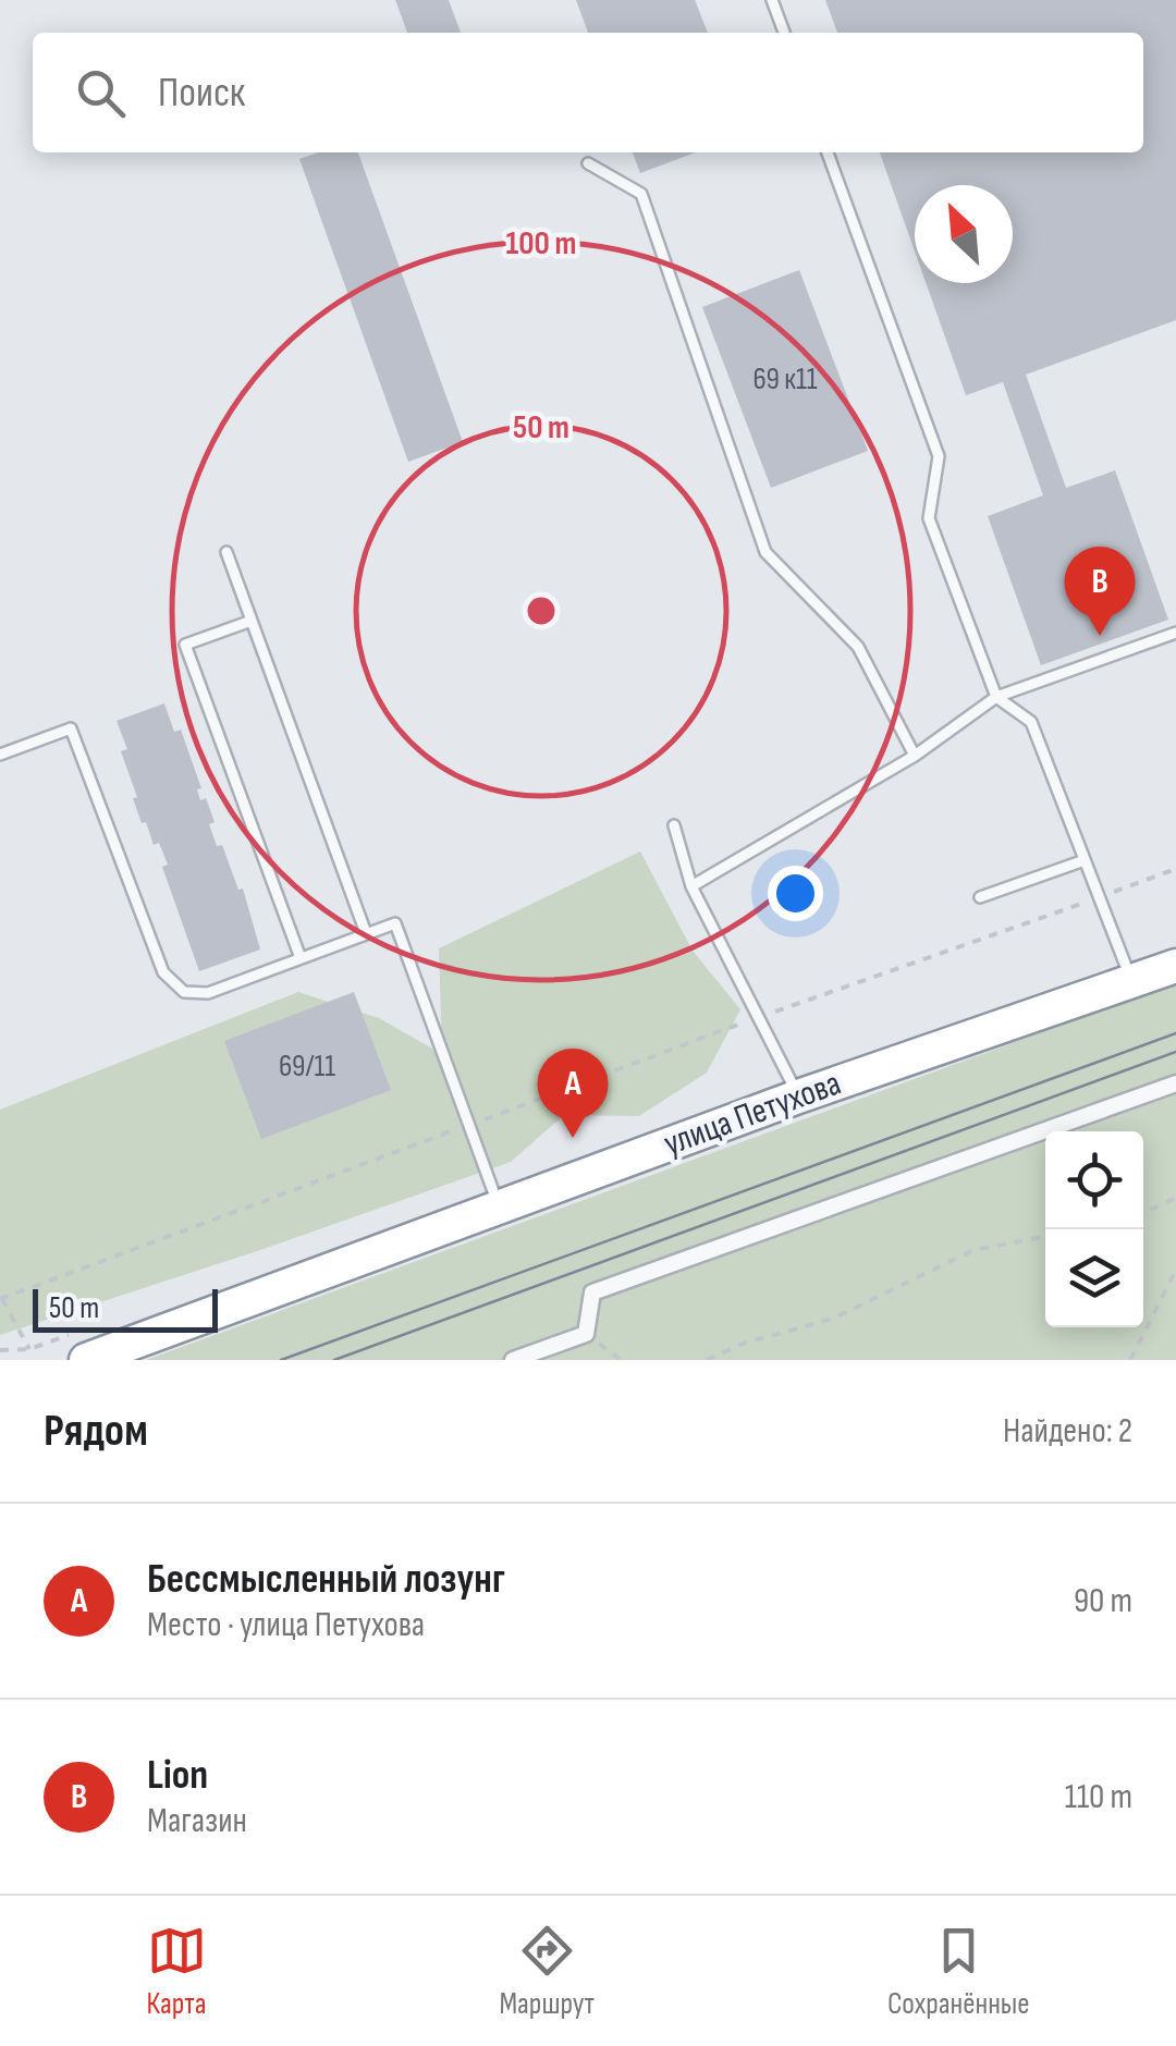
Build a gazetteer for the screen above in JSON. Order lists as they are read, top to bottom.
{
  "streets": {
    "highway": ["улица Петухова"]
  },
  "house_numbers": ["69 к11", "69/11"],
  "scale_bar": "50 m",
  "north": "top left",
  "page": {
    "search": "Поиск",
    "pins": ["B", "A"],
    "scale": "50 m",
    "heading": ["Рядом", "Найдено: 2"],
    "list": [
      {
        "mark": "A",
        "name": "Бессмысленный лозунг",
        "note": "Место · улица Петухова",
        "value": "90 m"
      },
      {
        "mark": "B",
        "name": "Lion",
        "note": "Магазин",
        "value": "110 m"
      }
    ],
    "nav": ["Карта", "Маршрут", "Сохранённые"]
  },
  "rings": ["100 m", "50 m"]
}
